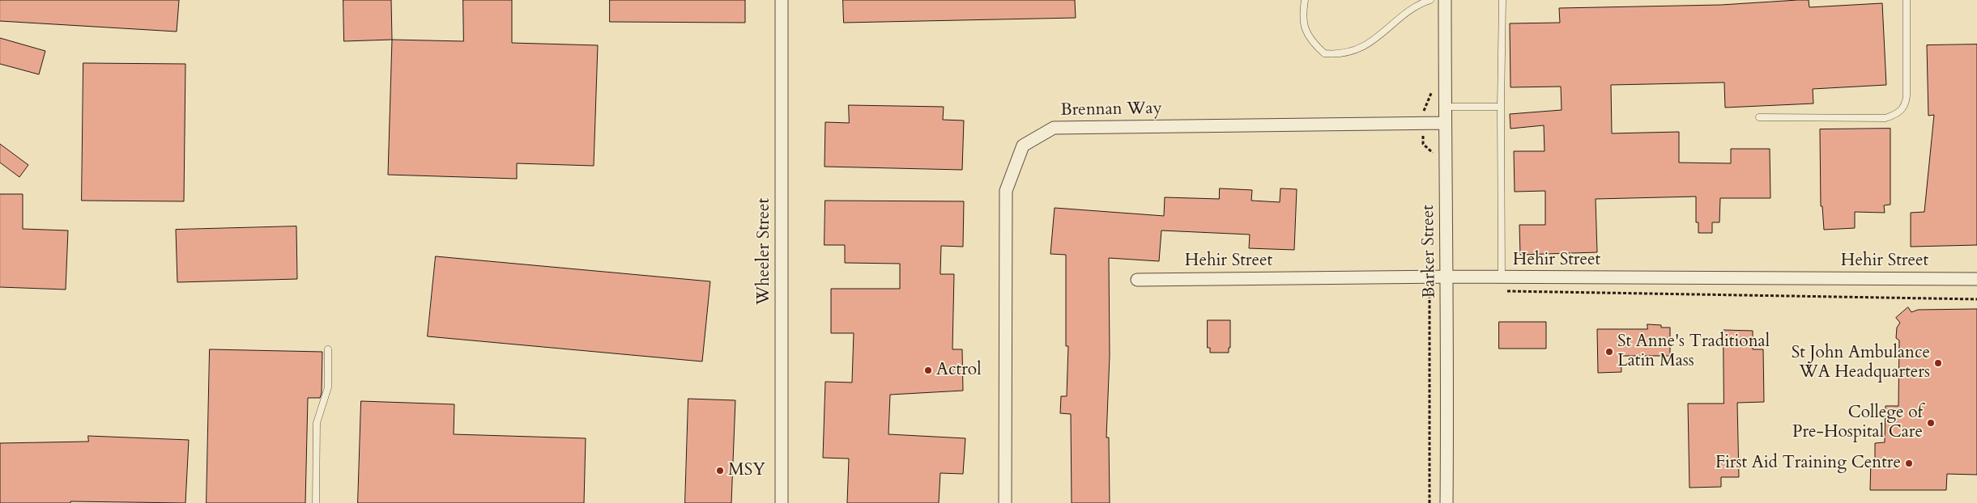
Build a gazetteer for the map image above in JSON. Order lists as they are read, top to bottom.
{
  "streets": {
    "street": [
      "Brennan Way",
      "Wheeler Street",
      "Barker Street",
      "Hehir Street"
    ]
  },
  "crossings": [
    ["Brennan Way", "Barker Street"],
    ["Barker Street", "Hehir Street"]
  ],
  "places": [
    "St Anne's Traditional Latin Mass",
    "St John Ambulance WA Headquarters",
    "Actrol",
    "College of Pre-Hospital Care",
    "First Aid Training Centre",
    "MSY"
  ]
}
